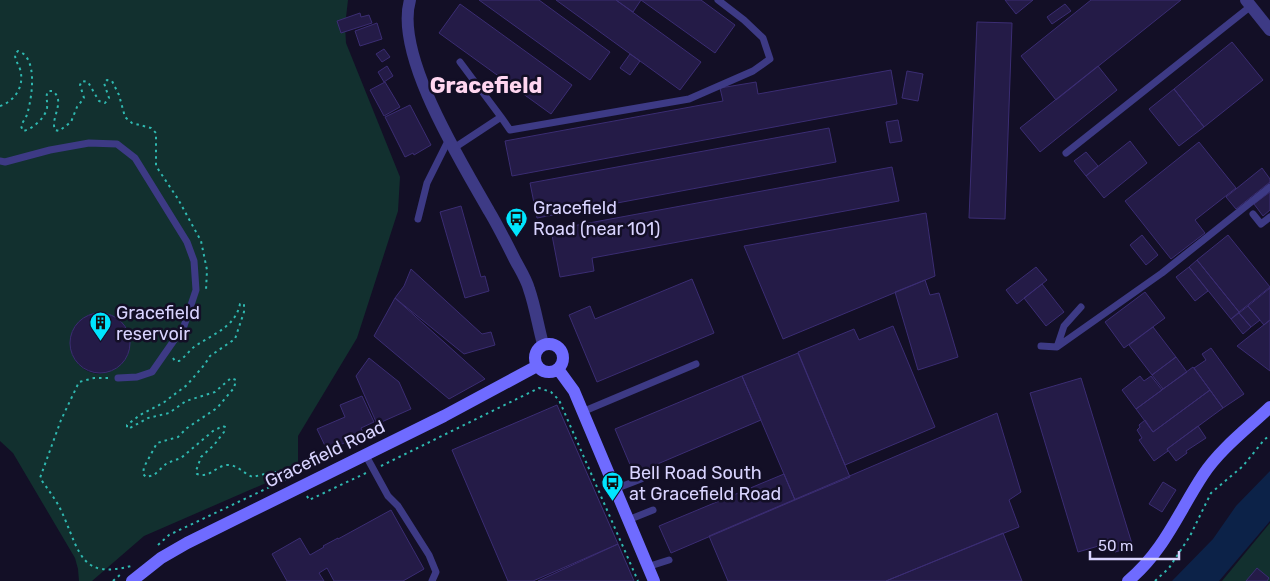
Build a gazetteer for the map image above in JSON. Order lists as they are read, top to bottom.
{
  "streets": {
    "main road": ["Gracefield Road"]
  },
  "districts": ["Gracefield"],
  "places": {
    "bus stop": ["Gracefield Road (near 101)", "Bell Road South at Gracefield Road"],
    "building": ["Gracefield reservoir"]
  },
  "scale_bar": "50 m"
}
